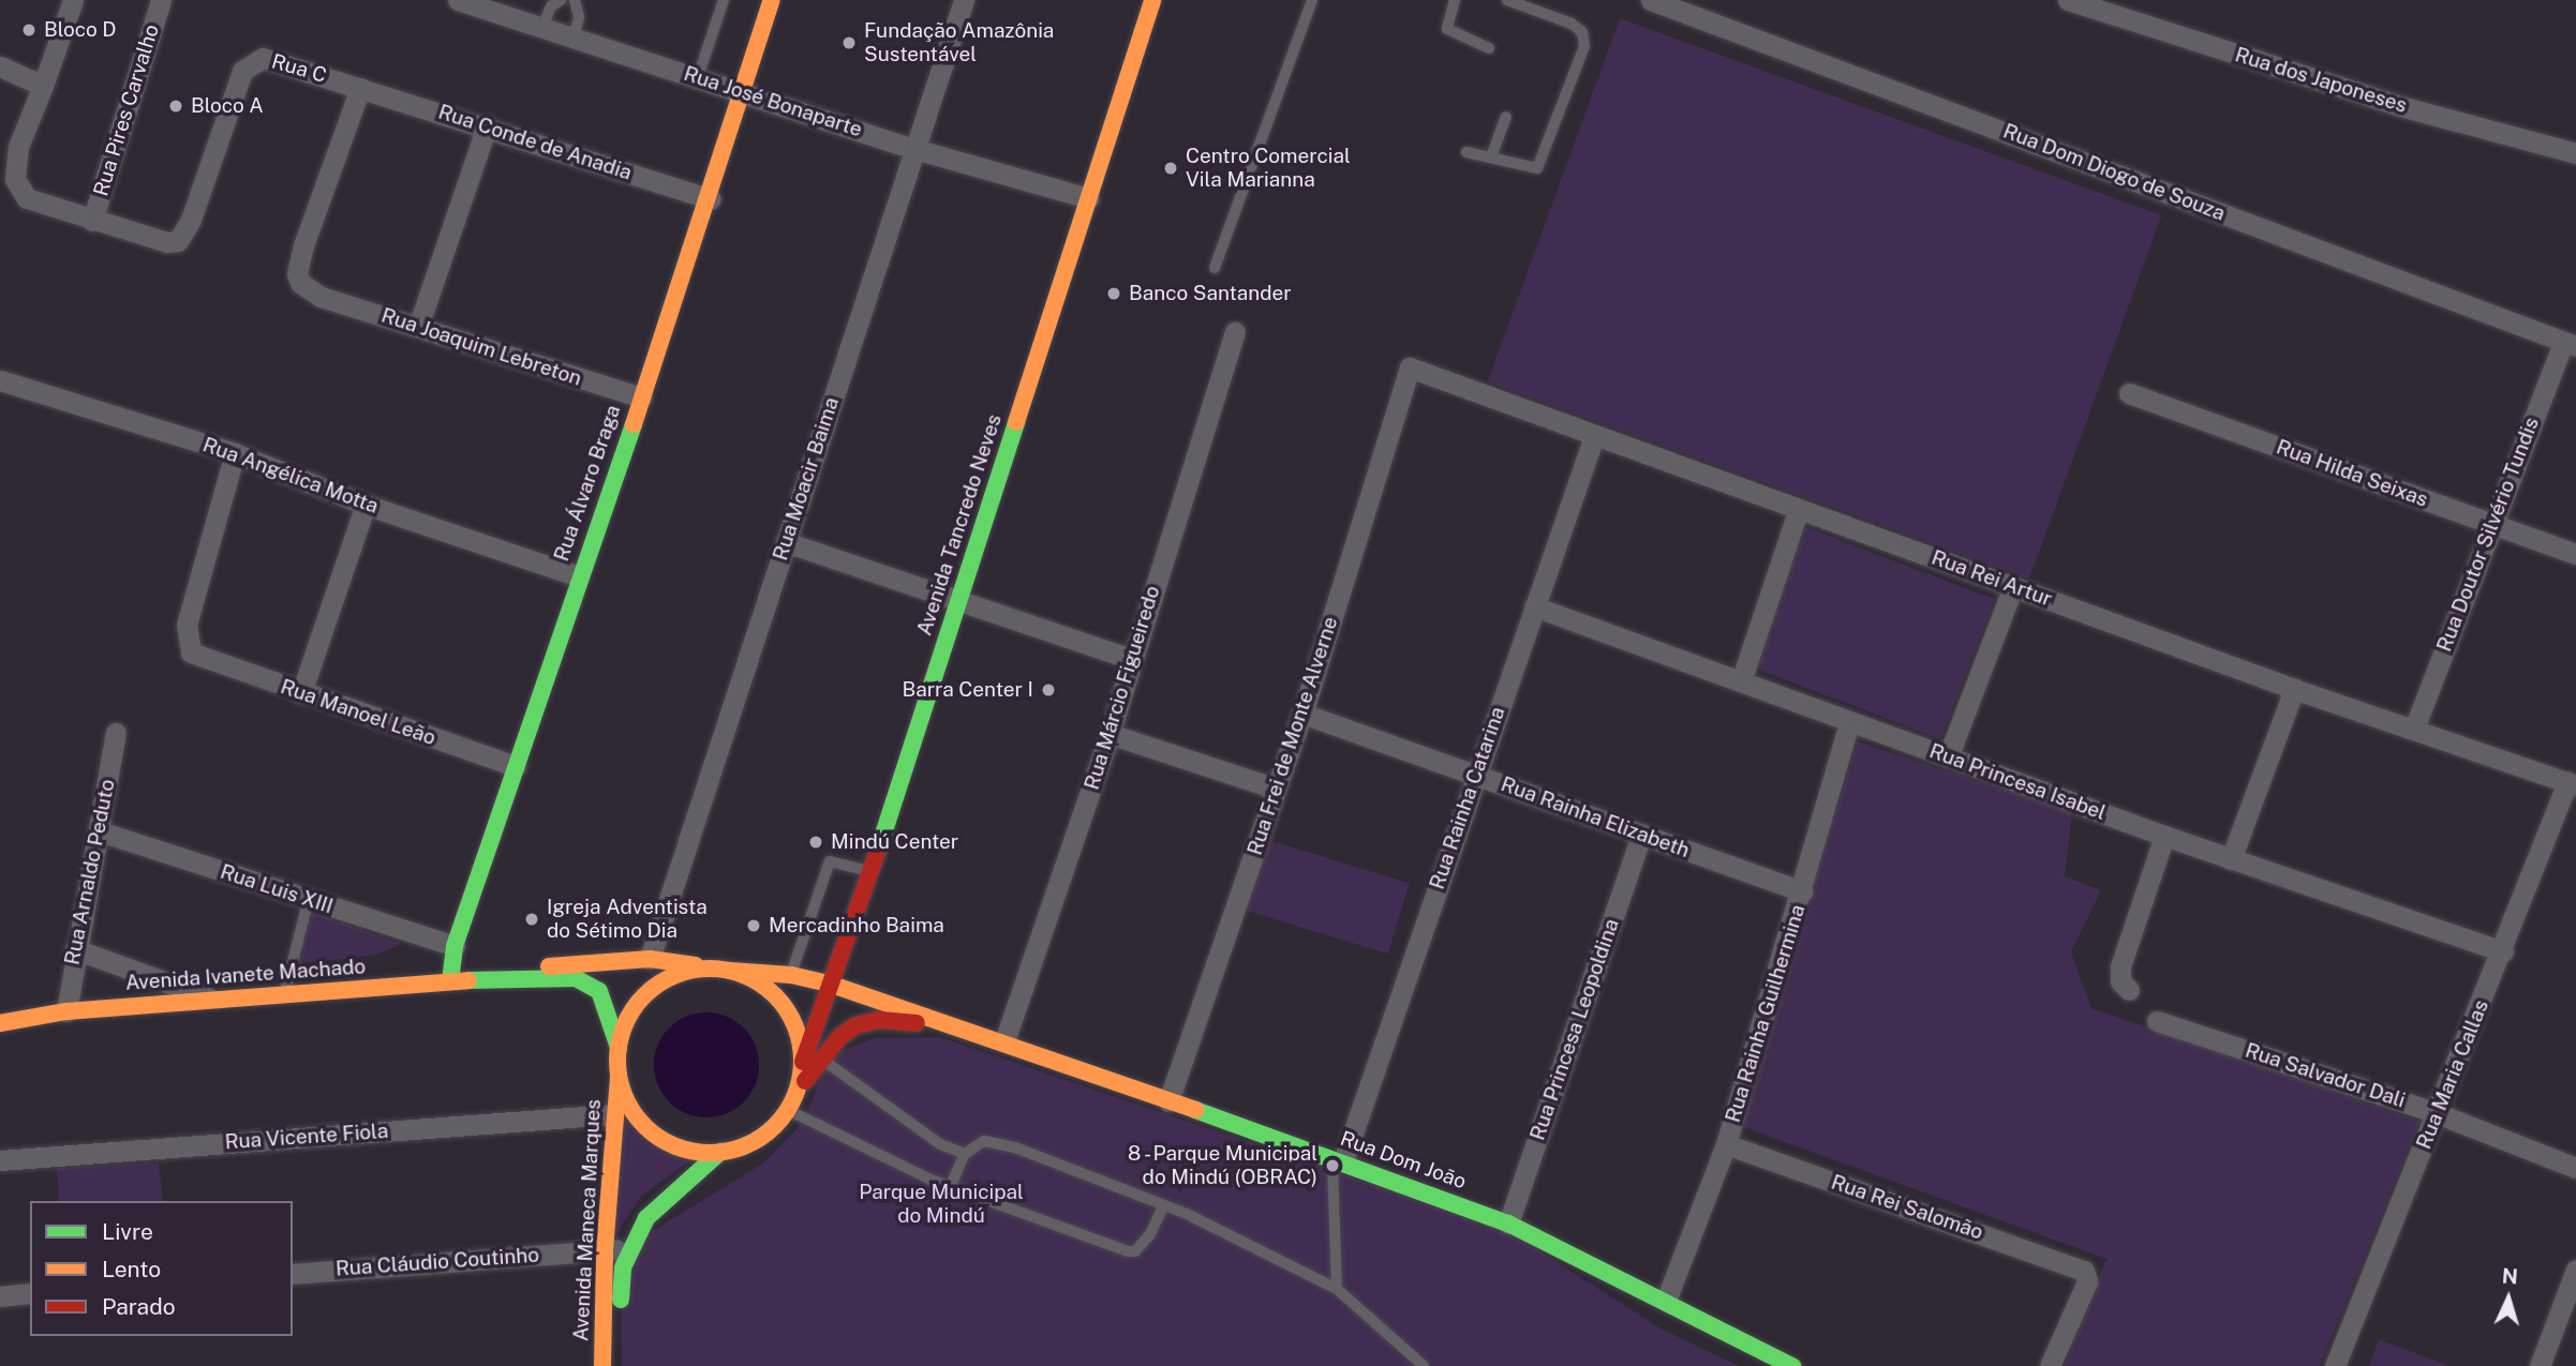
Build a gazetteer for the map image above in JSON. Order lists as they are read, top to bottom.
{
  "streets": {
    "main road": [
      "Rua Álvaro Braga",
      "Avenida Tancredo Neves",
      "Avenida Ivanete Machado",
      "Rua Dom João",
      "Avenida Maneca Marques"
    ],
    "street": [
      "Rua C",
      "Rua dos Japoneses",
      "Rua José Bonaparte",
      "Rua Pires Carvalho",
      "Rua Conde de Anadia",
      "Rua Dom Diogo de Souza",
      "Rua Joaquim Lebreton",
      "Rua Hilda Seixas",
      "Rua Angélica Motta",
      "Rua Moacir Baima",
      "Rua Doutor Silvério Tundis",
      "Rua Rei Artur",
      "Rua Márcio Figueiredo",
      "Rua Manoel Leão",
      "Rua Frei de Monte Alverne",
      "Rua Princesa Isabel",
      "Rua Rainha Catarina",
      "Rua Rainha Elizabeth",
      "Rua Arnaldo Peduto",
      "Rua Luis XIII",
      "Rua Rainha Guilhermina",
      "Rua Princesa Leopoldina",
      "Rua Maria Callas",
      "Rua Salvador Dali",
      "Rua Vicente Fiola",
      "Rua Rei Salomão",
      "Rua Cláudio Coutinho"
    ]
  },
  "crossings": [
    ["Rua C", "Rua Pires Carvalho"],
    ["Rua C", "Rua Conde de Anadia"],
    ["Rua C", "Rua Joaquim Lebreton"],
    ["Rua José Bonaparte", "Rua Moacir Baima"],
    ["Rua José Bonaparte", "Rua Álvaro Braga"],
    ["Rua José Bonaparte", "Avenida Tancredo Neves"],
    ["Rua Conde de Anadia", "Rua Joaquim Lebreton"],
    ["Rua Conde de Anadia", "Rua Álvaro Braga"],
    ["Rua Dom Diogo de Souza", "Rua Doutor Silvério Tundis"],
    ["Rua Joaquim Lebreton", "Rua Álvaro Braga"],
    ["Rua Hilda Seixas", "Rua Doutor Silvério Tundis"],
    ["Rua Angélica Motta", "Rua Álvaro Braga"],
    ["Rua Angélica Motta", "Rua Manoel Leão"],
    ["Rua Moacir Baima", "Avenida Ivanete Machado"],
    ["Rua Álvaro Braga", "Rua Manoel Leão"],
    ["Rua Álvaro Braga", "Rua Luis XIII"],
    ["Rua Álvaro Braga", "Avenida Ivanete Machado"],
    ["Avenida Tancredo Neves", "Avenida Ivanete Machado"],
    ["Avenida Tancredo Neves", "Rua Dom João"],
    ["Avenida Tancredo Neves", "Avenida Maneca Marques"],
    ["Rua Doutor Silvério Tundis", "Rua Rei Artur"],
    ["Rua Rei Artur", "Rua Frei de Monte Alverne"],
    ["Rua Rei Artur", "Rua Rainha Catarina"],
    ["Rua Rei Artur", "Rua Maria Callas"],
    ["Rua Márcio Figueiredo", "Rua Dom João"],
    ["Rua Frei de Monte Alverne", "Rua Rainha Elizabeth"],
    ["Rua Frei de Monte Alverne", "Rua Dom João"],
    ["Rua Princesa Isabel", "Rua Rainha Catarina"],
    ["Rua Princesa Isabel", "Rua Rainha Guilhermina"],
    ["Rua Princesa Isabel", "Rua Maria Callas"],
    ["Rua Rainha Catarina", "Rua Rainha Elizabeth"],
    ["Rua Rainha Catarina", "Rua Dom João"],
    ["Rua Rainha Elizabeth", "Rua Rainha Guilhermina"],
    ["Rua Rainha Elizabeth", "Rua Princesa Leopoldina"],
    ["Rua Arnaldo Peduto", "Rua Luis XIII"],
    ["Rua Arnaldo Peduto", "Avenida Ivanete Machado"],
    ["Avenida Ivanete Machado", "Rua Dom João"],
    ["Avenida Ivanete Machado", "Avenida Maneca Marques"],
    ["Rua Rainha Guilhermina", "Rua Dom João"],
    ["Rua Rainha Guilhermina", "Rua Rei Salomão"],
    ["Rua Princesa Leopoldina", "Rua Dom João"],
    ["Rua Maria Callas", "Rua Salvador Dali"],
    ["Rua Vicente Fiola", "Avenida Maneca Marques"],
    ["Rua Dom João", "Avenida Maneca Marques"],
    ["Avenida Maneca Marques", "Rua Cláudio Coutinho"]
  ],
  "parks": ["Parque Municipal do Mindú"],
  "places": [
    "Bloco D",
    "Fundação Amazônia Sustentável",
    "Bloco A",
    "Centro Comercial Vila Marianna",
    "Banco Santander",
    "Barra Center I",
    "Mindú Center",
    "Igreja Adventista do Sétimo Dia",
    "Mercadinho Baima",
    "8 - Parque Municipal do Mindú (OBRAC)"
  ],
  "legend": ["Livre", "Lento", "Parado"],
  "north": "top"
}
